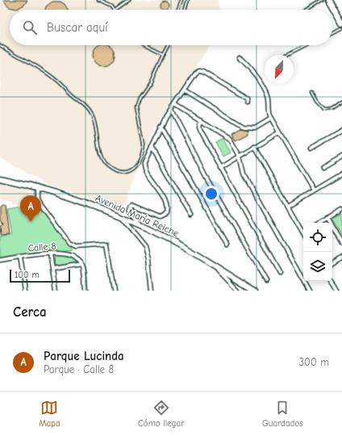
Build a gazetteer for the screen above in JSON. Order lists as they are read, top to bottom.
{
  "streets": {
    "main road": ["Avenida María Reiche"],
    "street": ["Calle 8"]
  },
  "scale_bar": "100 m",
  "north": "bottom left",
  "page": {
    "search": "Buscar aquí",
    "pins": "A",
    "scale": "100 m",
    "heading": "Cerca",
    "list": [
      {
        "mark": "A",
        "name": "Parque Lucinda",
        "note": "Parque · Calle 8",
        "value": "300 m"
      }
    ],
    "nav": ["Mapa", "Cómo llegar", "Guardados"]
  }
}
